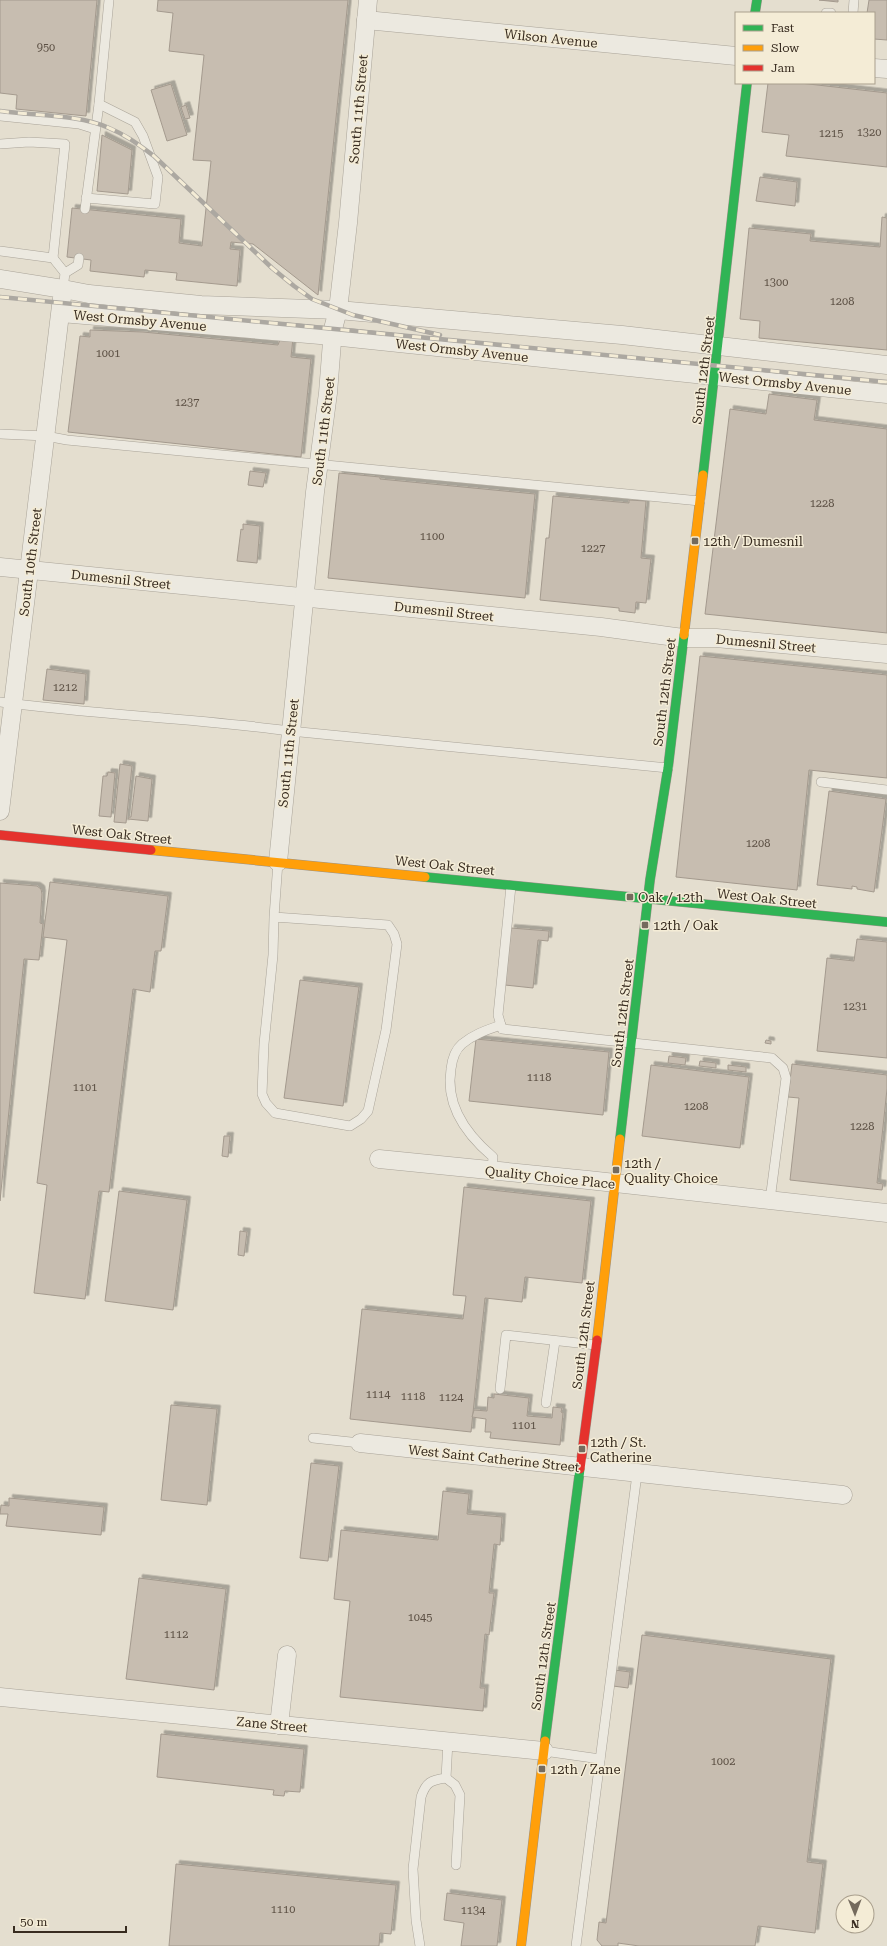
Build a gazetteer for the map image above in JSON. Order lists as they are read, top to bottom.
{
  "streets": {
    "street": [
      "Wilson Avenue",
      "South 11th Street",
      "West Ormsby Avenue",
      "South 12th Street",
      "South 10th Street",
      "Dumesnil Street",
      "West Oak Street",
      "Quality Choice Place",
      "West Saint Catherine Street",
      "Zane Street"
    ]
  },
  "crossings": [
    ["Wilson Avenue", "South 11th Street"],
    ["South 11th Street", "West Ormsby Avenue"],
    ["South 11th Street", "Dumesnil Street"],
    ["South 11th Street", "West Oak Street"],
    ["West Ormsby Avenue", "South 12th Street"],
    ["West Ormsby Avenue", "South 10th Street"],
    ["South 12th Street", "Dumesnil Street"],
    ["South 12th Street", "West Oak Street"],
    ["South 12th Street", "Quality Choice Place"],
    ["South 12th Street", "West Saint Catherine Street"],
    ["South 12th Street", "Zane Street"],
    ["South 10th Street", "Dumesnil Street"]
  ],
  "places": {
    "transit": [
      "12th / Dumesnil",
      "Oak / 12th",
      "12th / Oak",
      "12th / Quality Choice",
      "12th / St. Catherine",
      "12th / Zane"
    ]
  },
  "house_numbers": [
    "950",
    "1320",
    "1215",
    "1300",
    "1208",
    "1001",
    "1237",
    "1228",
    "1100",
    "1227",
    "1212",
    "1208",
    "1231",
    "1118",
    "1101",
    "1208",
    "1228",
    "1114",
    "1118",
    "1124",
    "1101",
    "1045",
    "1112",
    "1002",
    "1110",
    "1134"
  ],
  "legend": ["Fast", "Slow", "Jam"],
  "scale_bar": "50 m",
  "north": "bottom"
}
